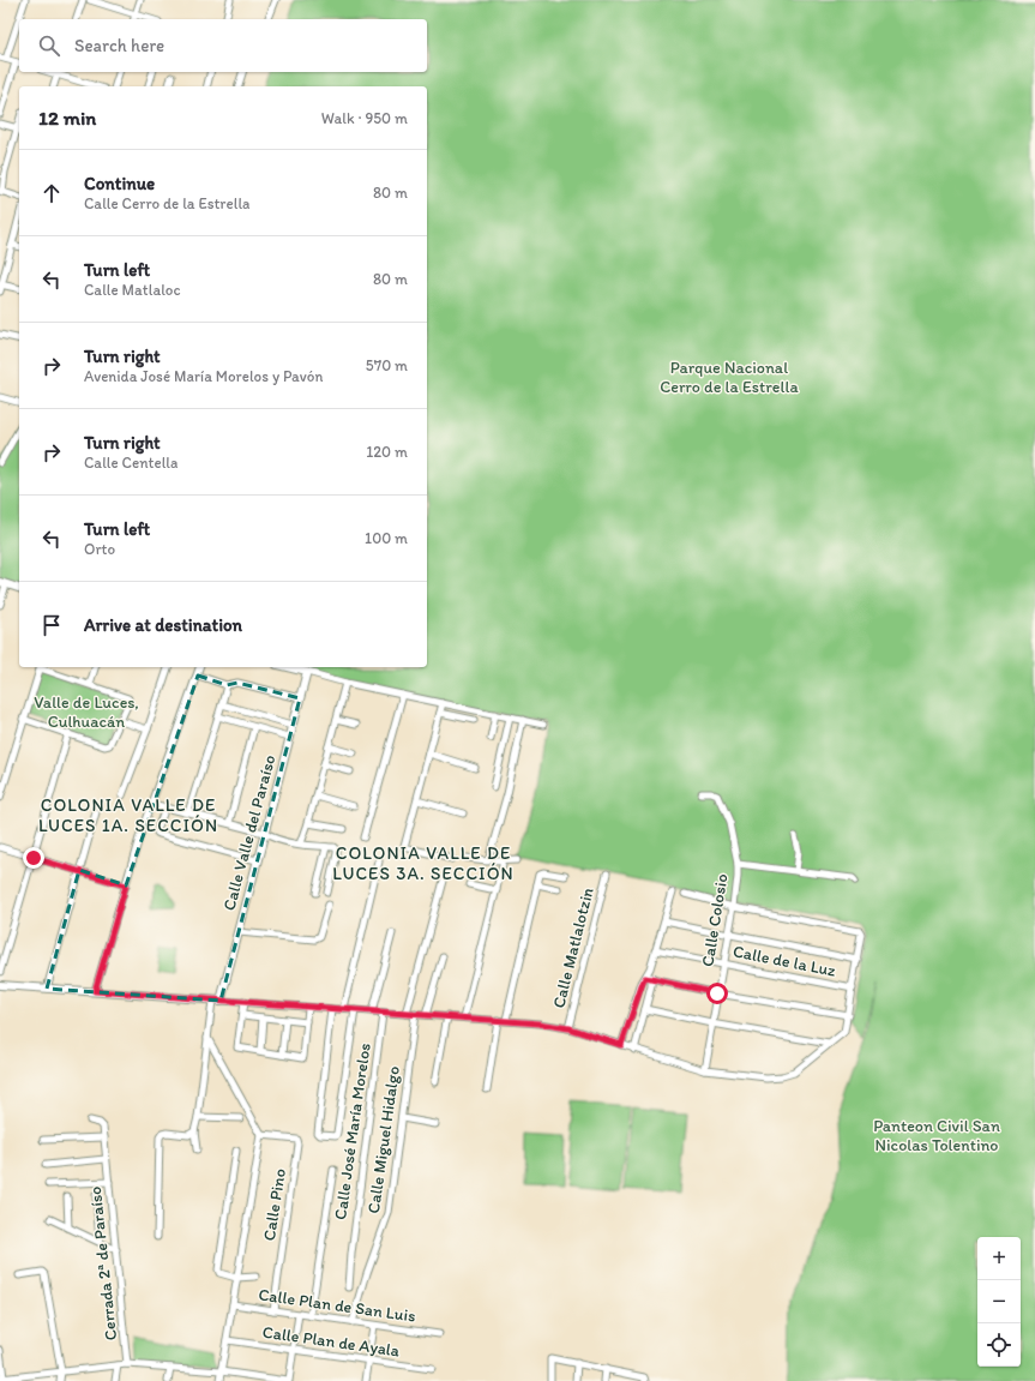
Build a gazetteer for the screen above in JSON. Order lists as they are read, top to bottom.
{
  "streets": {
    "street": [
      "Calle Valle del Paraíso",
      "Calle Colosio",
      "Calle Matlalotzin",
      "Calle de la Luz",
      "Calle José María Morelos",
      "Calle Miguel Hidalgo",
      "Calle Pino",
      "Cerrada 2ª de Paraíso",
      "Calle Plan de San Luis",
      "Calle Plan de Ayala"
    ]
  },
  "crossings": [
    ["Calle Colosio", "Calle de la Luz"],
    ["Calle Miguel Hidalgo", "Calle Plan de San Luis"],
    ["Calle Pino", "Calle Plan de San Luis"]
  ],
  "districts": ["COLONIA VALLE DE LUCES 1A. SECCIÓN", "COLONIA VALLE DE LUCES 3A. SECCIÓN"],
  "parks": ["Parque Nacional Cerro de la Estrella", "Valle de Luces, Culhuacán", "Panteon Civil San Nicolas Tolentino"],
  "page": {
    "search": "Search here",
    "heading": ["12 min", "Walk · 950 m"],
    "list": [
      ["Continue", "Calle Cerro de la Estrella", "80 m"],
      ["Turn left", "Calle Matlaloc", "80 m"],
      ["Turn right", "Avenida José María Morelos y Pavón", "570 m"],
      ["Turn right", "Calle Centella", "120 m"],
      ["Turn left", "Orto", "100 m"],
      "Arrive at destination"
    ],
    "map_buttons": ["+", "−"]
  }
}
